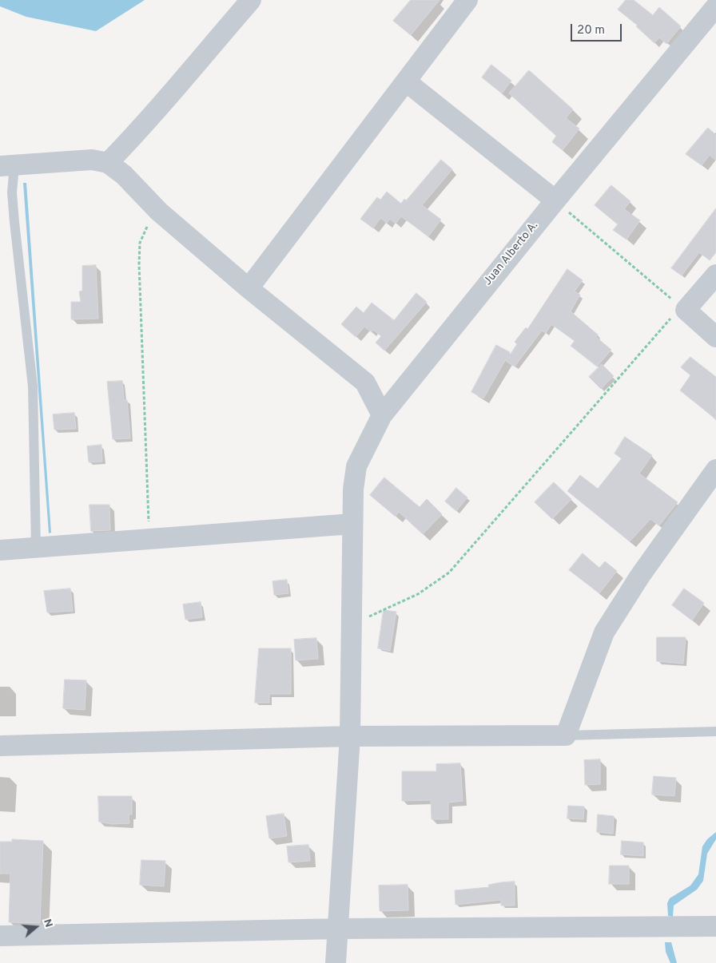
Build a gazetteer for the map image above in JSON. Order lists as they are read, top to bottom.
{
  "streets": {
    "street": ["Juan Alberto A."]
  },
  "scale_bar": "20 m",
  "north": "right"
}
